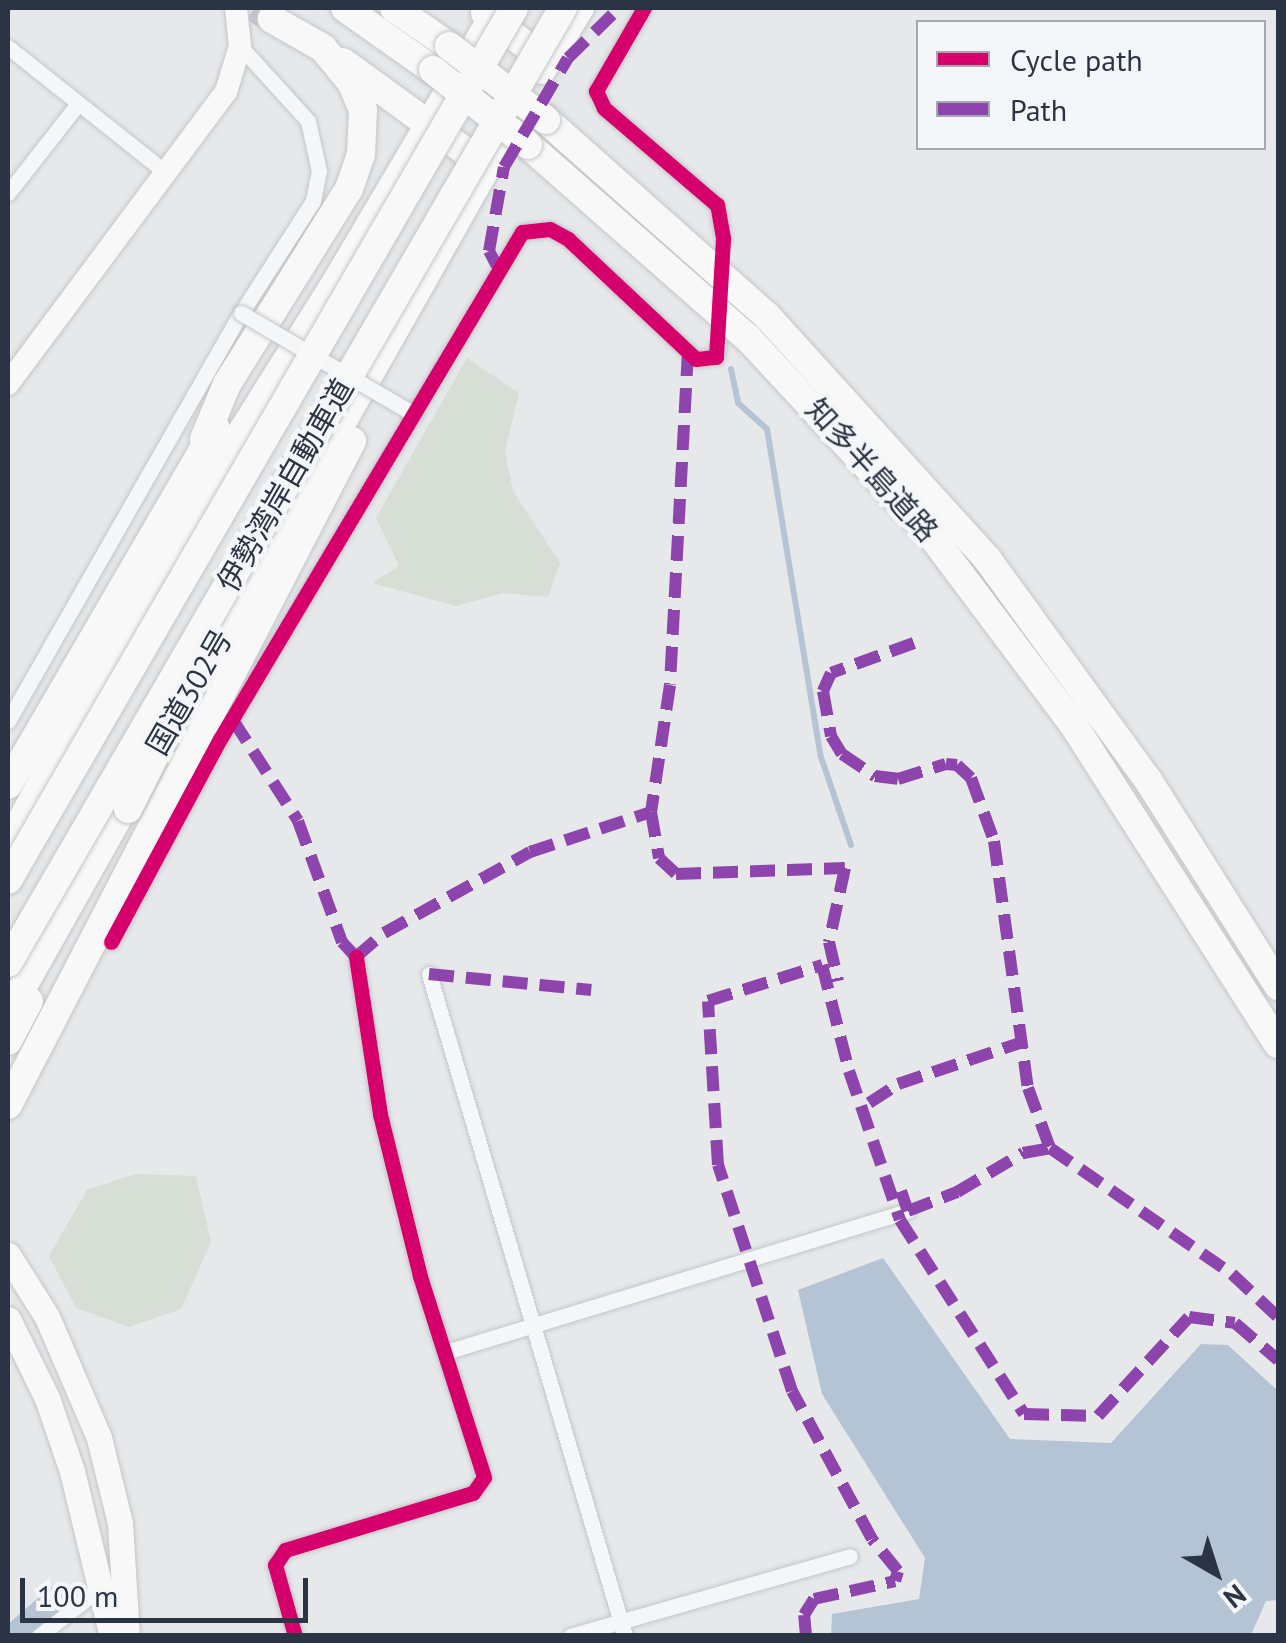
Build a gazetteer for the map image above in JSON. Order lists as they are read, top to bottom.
{
  "streets": {
    "highway": ["知多半島道路", "伊勢湾岸自動車道", "国道302号"]
  },
  "legend": ["Cycle path", "Path"],
  "scale_bar": "100 m",
  "north": "bottom right"
}
